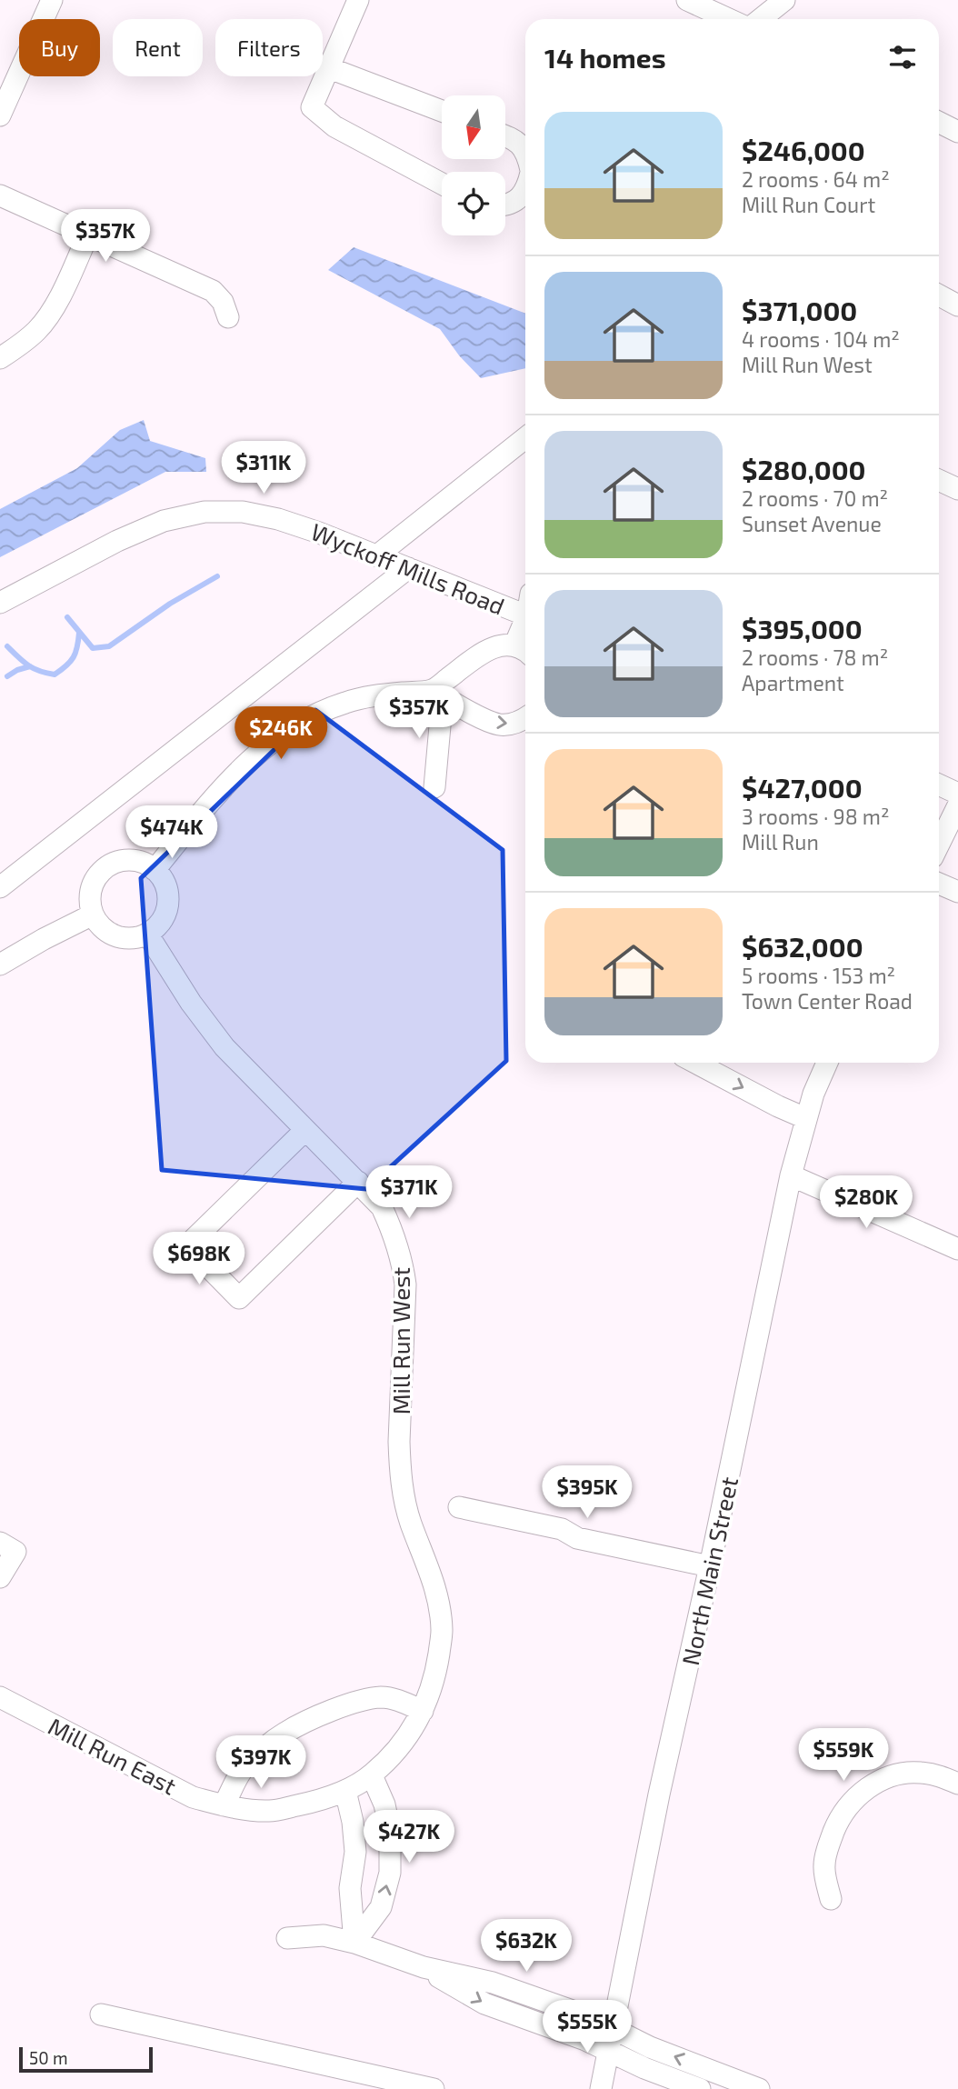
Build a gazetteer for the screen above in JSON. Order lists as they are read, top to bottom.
{
  "streets": {
    "street": [
      "Wyckoff Mills Road",
      "Mill Run West",
      "North Main Street",
      "Mill Run East"
    ]
  },
  "crossings": [
    ["Mill Run West", "Mill Run East"]
  ],
  "scale_bar": "50 m",
  "north": "bottom",
  "page": {
    "chip": ["Buy", "Rent", "Filters"],
    "heading": "14 homes",
    "list": [
      {
        "name": "$246,000",
        "note": "2 rooms · 64 m² · Mill Run Court"
      },
      {
        "name": "$371,000",
        "note": "4 rooms · 104 m² · Mill Run West"
      },
      {
        "name": "$280,000",
        "note": "2 rooms · 70 m² · Sunset Avenue"
      },
      {
        "name": "$395,000",
        "note": "2 rooms · 78 m² · Apartment"
      },
      {
        "name": "$427,000",
        "note": "3 rooms · 98 m² · Mill Run"
      },
      {
        "name": "$632,000",
        "note": "5 rooms · 153 m² · Town Center Road"
      }
    ],
    "price": [
      "$357K",
      "$311K",
      "$357K",
      "$246K",
      "$474K",
      "$371K",
      "$280K",
      "$698K",
      "$395K",
      "$559K",
      "$397K",
      "$427K",
      "$632K",
      "$555K"
    ],
    "scale": "50 m"
  }
}
